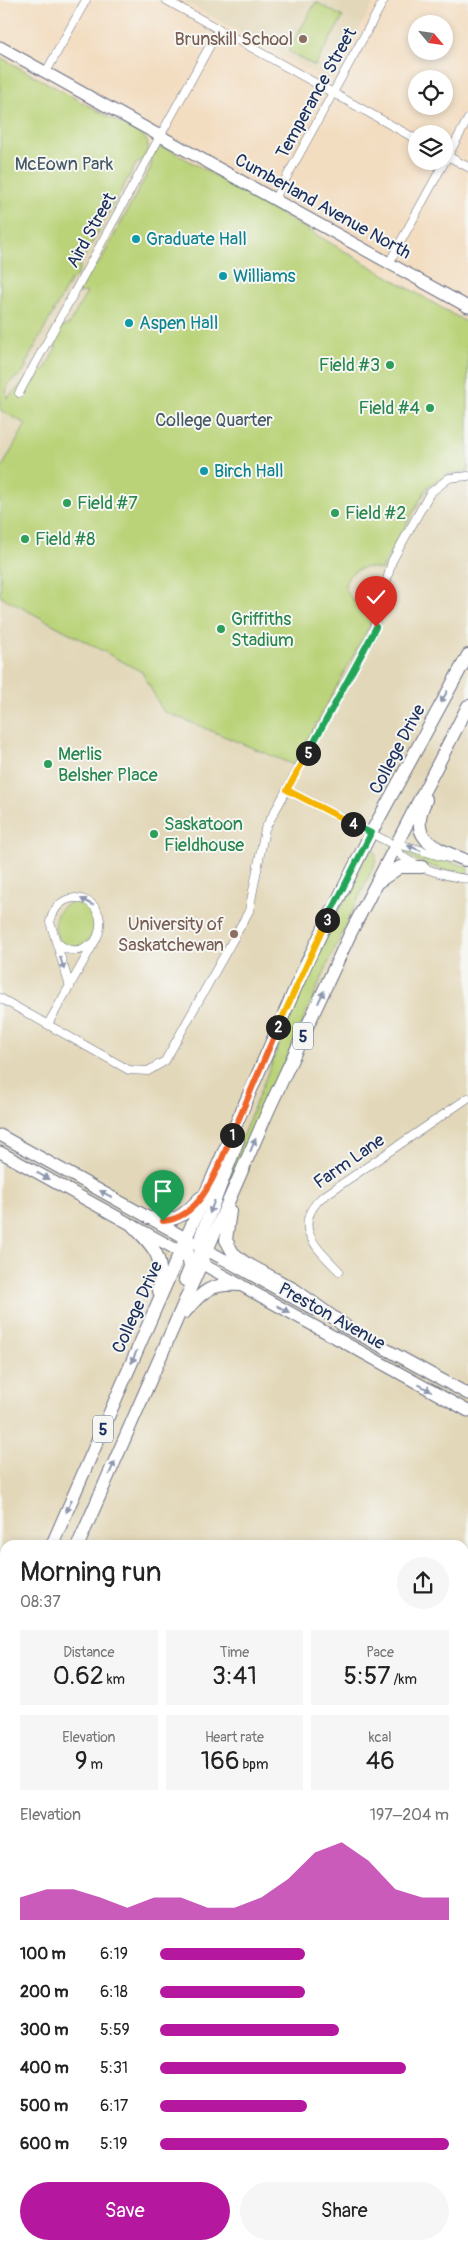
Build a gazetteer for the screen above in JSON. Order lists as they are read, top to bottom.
{
  "streets": {
    "main road": [
      "Cumberland Avenue North",
      "College Drive",
      "5",
      "Preston Avenue"
    ],
    "street": ["Temperance Street", "Aird Street", "Farm Lane"]
  },
  "crossings": [
    ["Temperance Street", "Cumberland Avenue North"],
    ["Cumberland Avenue North", "Aird Street"],
    ["College Drive", "5"],
    ["College Drive", "Preston Avenue"],
    ["5", "Preston Avenue"]
  ],
  "parks": ["McEown Park", "College Quarter"],
  "places": [
    "Brunskill School",
    "Graduate Hall",
    "Williams",
    "Aspen Hall",
    "Field #3",
    "Field #4",
    "Birch Hall",
    "Field #7",
    "Field #2",
    "Field #8",
    "Griffiths Stadium",
    "Merlis Belsher Place",
    "Saskatoon Fieldhouse",
    "University of Saskatchewan"
  ],
  "north": "bottom right",
  "page": {
    "pins": [
      "5",
      "4",
      "3",
      "2",
      "1"
    ],
    "heading": ["Morning run", "08:37"],
    "stats": [
      ["Distance", "0.62 km"],
      ["Time", "3:41"],
      ["Pace", "5:57 /km"],
      ["Elevation", "9 m"],
      ["Heart rate", "166 bpm"],
      ["kcal", "46"]
    ],
    "chart": ["Elevation", "197–204 m"],
    "list": [
      {
        "name": "100 m",
        "note": "6:19"
      },
      {
        "name": "200 m",
        "note": "6:18"
      },
      {
        "name": "300 m",
        "note": "5:59"
      },
      {
        "name": "400 m",
        "note": "5:31"
      },
      {
        "name": "500 m",
        "note": "6:17"
      },
      {
        "name": "600 m",
        "note": "5:19"
      }
    ],
    "buttons": ["Save", "Share"]
  }
}
